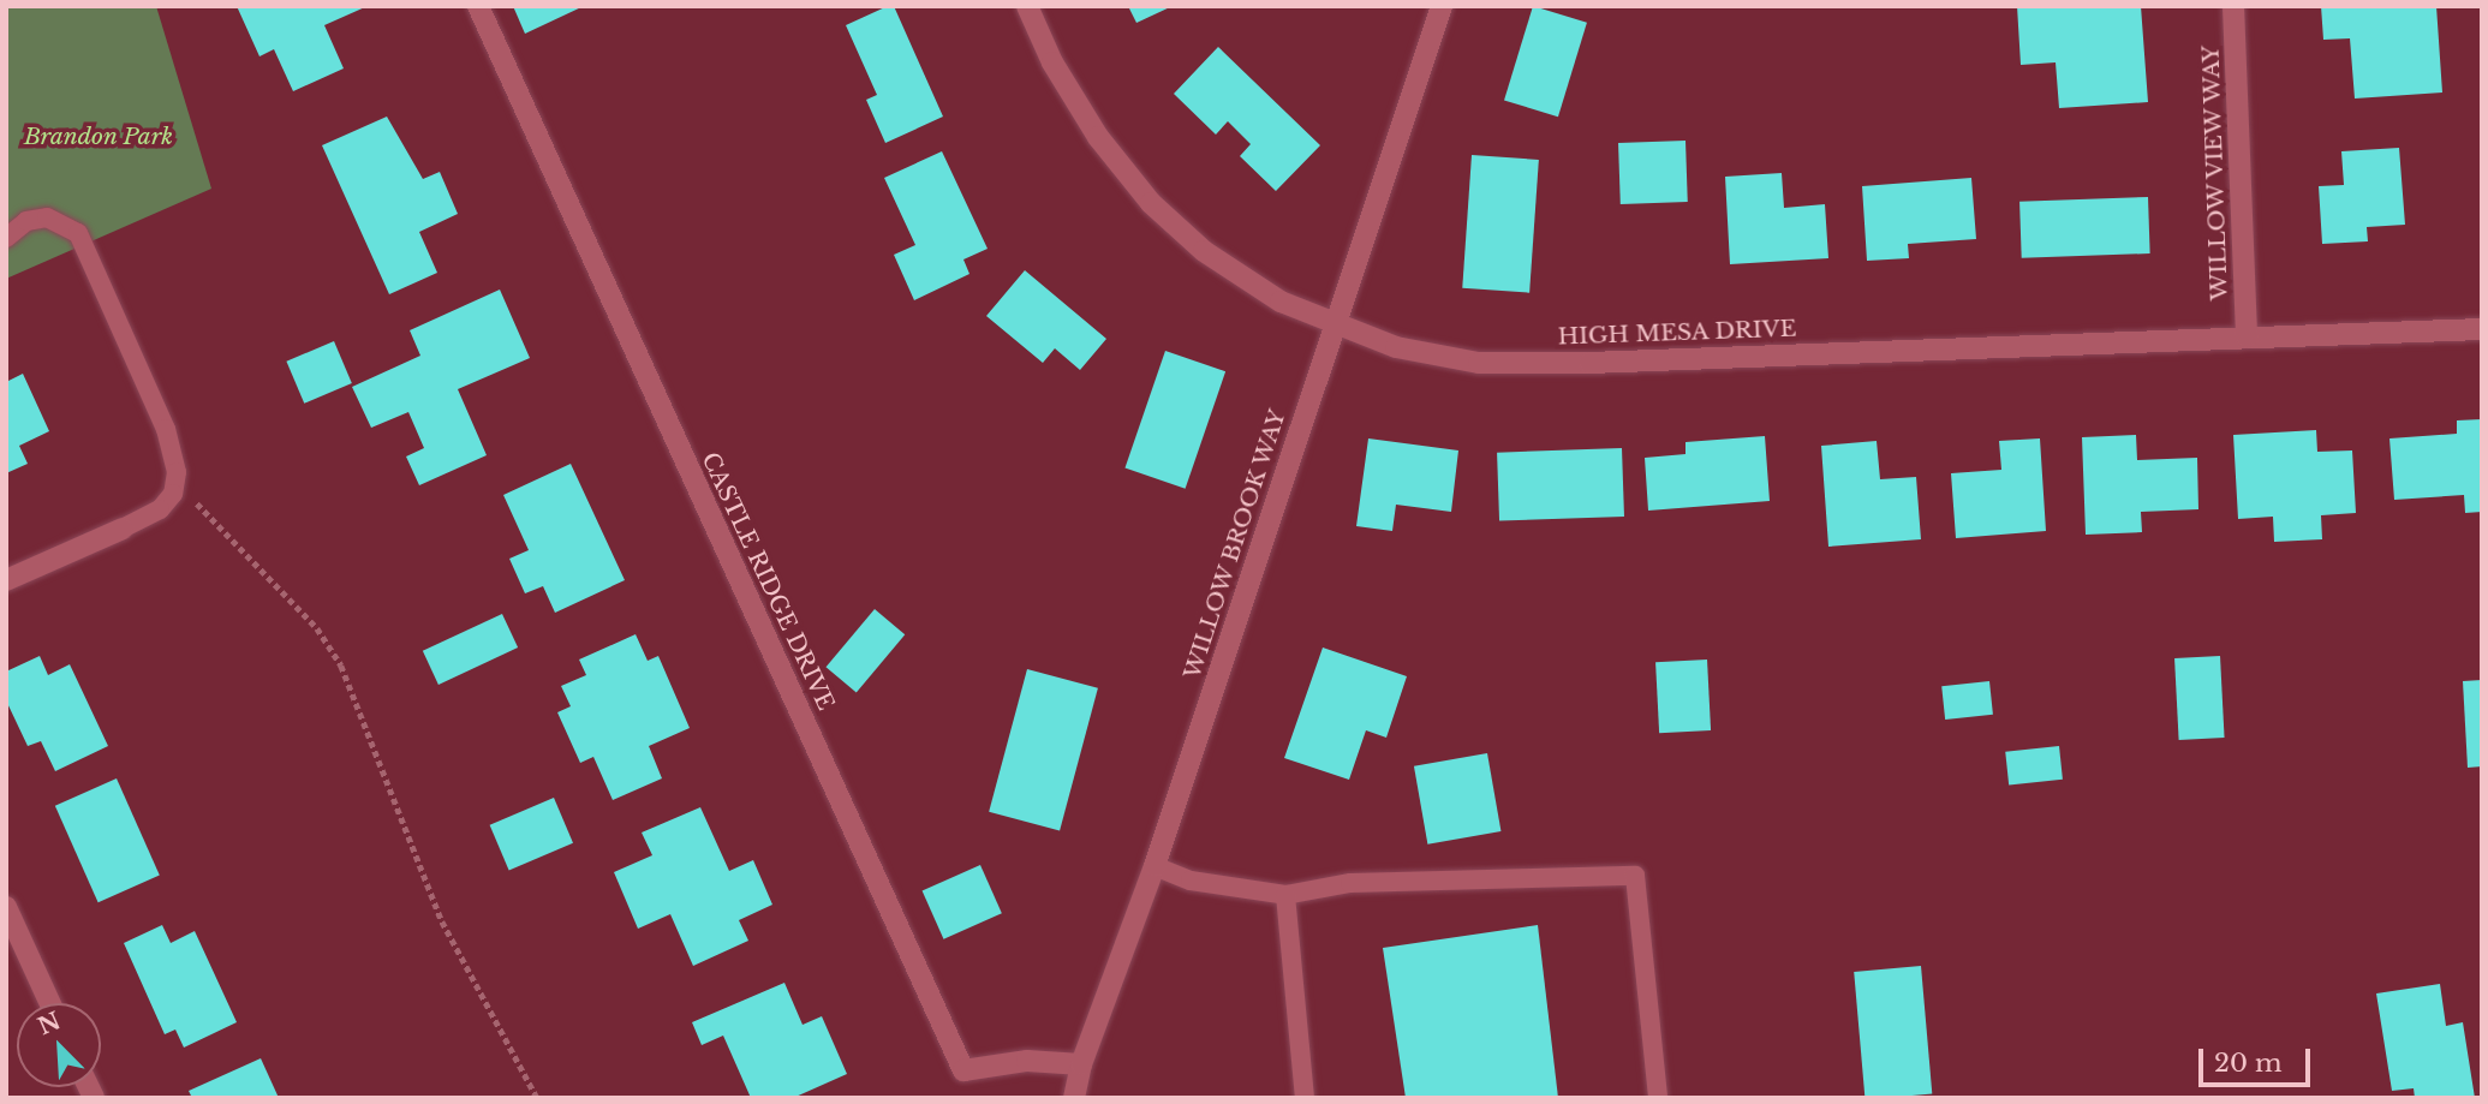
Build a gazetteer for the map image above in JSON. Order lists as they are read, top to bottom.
{
  "streets": {
    "street": [
      "WILLOW VIEW WAY",
      "HIGH MESA DRIVE",
      "WILLOW BROOK WAY",
      "CASTLE RIDGE DRIVE"
    ]
  },
  "crossings": [
    ["WILLOW VIEW WAY", "HIGH MESA DRIVE"],
    ["HIGH MESA DRIVE", "WILLOW BROOK WAY"],
    ["WILLOW BROOK WAY", "CASTLE RIDGE DRIVE"]
  ],
  "parks": ["Brandon Park"],
  "scale_bar": "20 m",
  "north": "top left"
}
